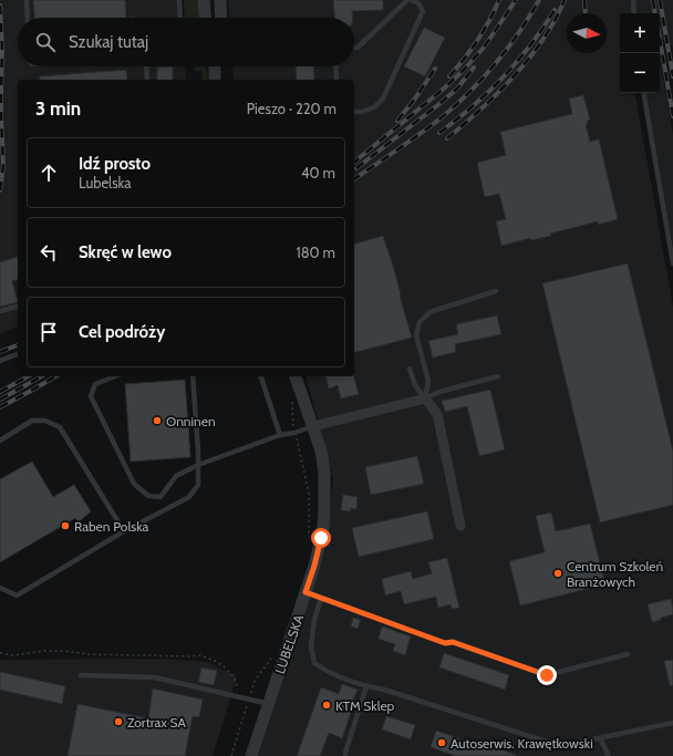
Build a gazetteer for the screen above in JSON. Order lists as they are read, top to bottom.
{
  "streets": {
    "street": ["LUBELSKA"]
  },
  "places": [
    "Onninen",
    "Raben Polska",
    "Centrum Szkoleń Branżowych",
    "KTM Sklep",
    "Zortrax SA",
    "Autoserwis. Krawętkowski"
  ],
  "north": "right",
  "page": {
    "map_buttons": ["+", "−"],
    "search": "Szukaj tutaj",
    "heading": ["3 min", "Pieszo · 220 m"],
    "list": [
      ["Idź prosto", "Lubelska", "40 m"],
      ["Skręć w lewo", "180 m"],
      "Cel podróży"
    ]
  }
}
